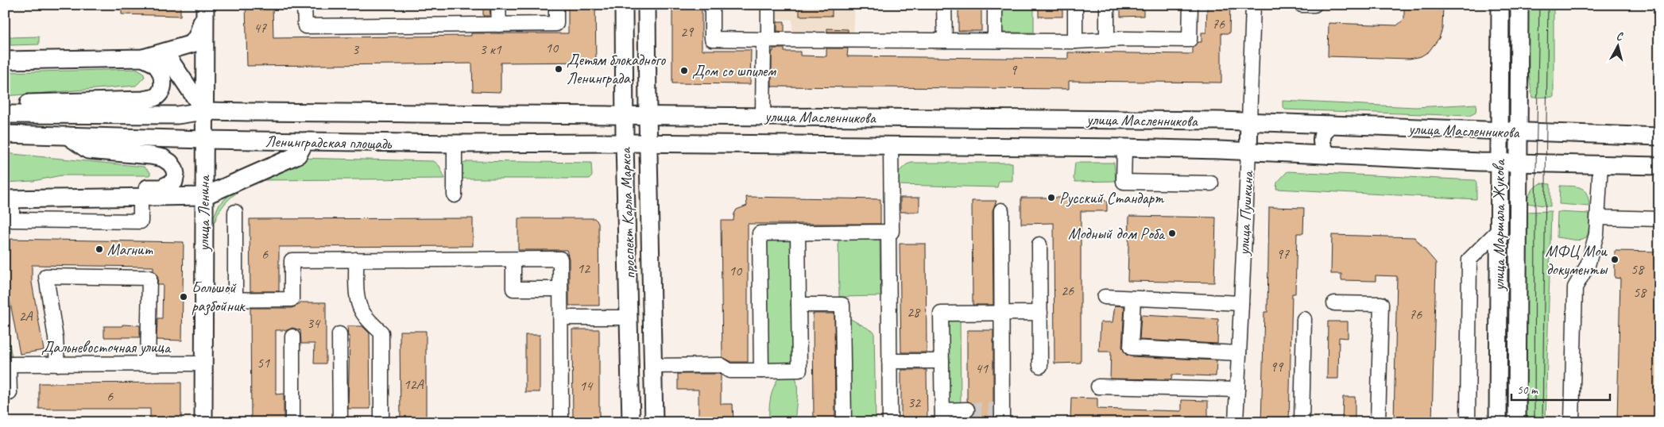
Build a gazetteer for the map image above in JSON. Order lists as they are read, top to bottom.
{
  "streets": {
    "main road": [
      "улица Масленникова",
      "Ленинградская площадь",
      "улица Ленина",
      "проспект Карла Маркса",
      "улица Пушкина",
      "улица Маршала Жукова"
    ],
    "street": ["Дальневосточная улица"]
  },
  "crossings": [
    ["улица Масленникова", "Ленинградская площадь"],
    ["улица Масленникова", "проспект Карла Маркса"],
    ["улица Масленникова", "улица Пушкина"],
    ["улица Масленникова", "улица Маршала Жукова"],
    ["Ленинградская площадь", "улица Ленина"],
    ["Ленинградская площадь", "проспект Карла Маркса"],
    ["улица Ленина", "Дальневосточная улица"]
  ],
  "places": [
    "Детям блокадного Ленинграда",
    "Дом со шпилем",
    "Русский Стандарт",
    "Модный дом Роба",
    "Магнит",
    "МФЦ Мои документы",
    "Большой разбойник"
  ],
  "house_numbers": [
    "76",
    "47",
    "29",
    "10",
    "3",
    "3 к1",
    "9",
    "6",
    "97",
    "12",
    "58",
    "10",
    "26",
    "58",
    "28",
    "76",
    "2А",
    "34",
    "51",
    "99",
    "41",
    "12А",
    "14",
    "6",
    "32"
  ],
  "scale_bar": "50 m",
  "north": "top"
}
